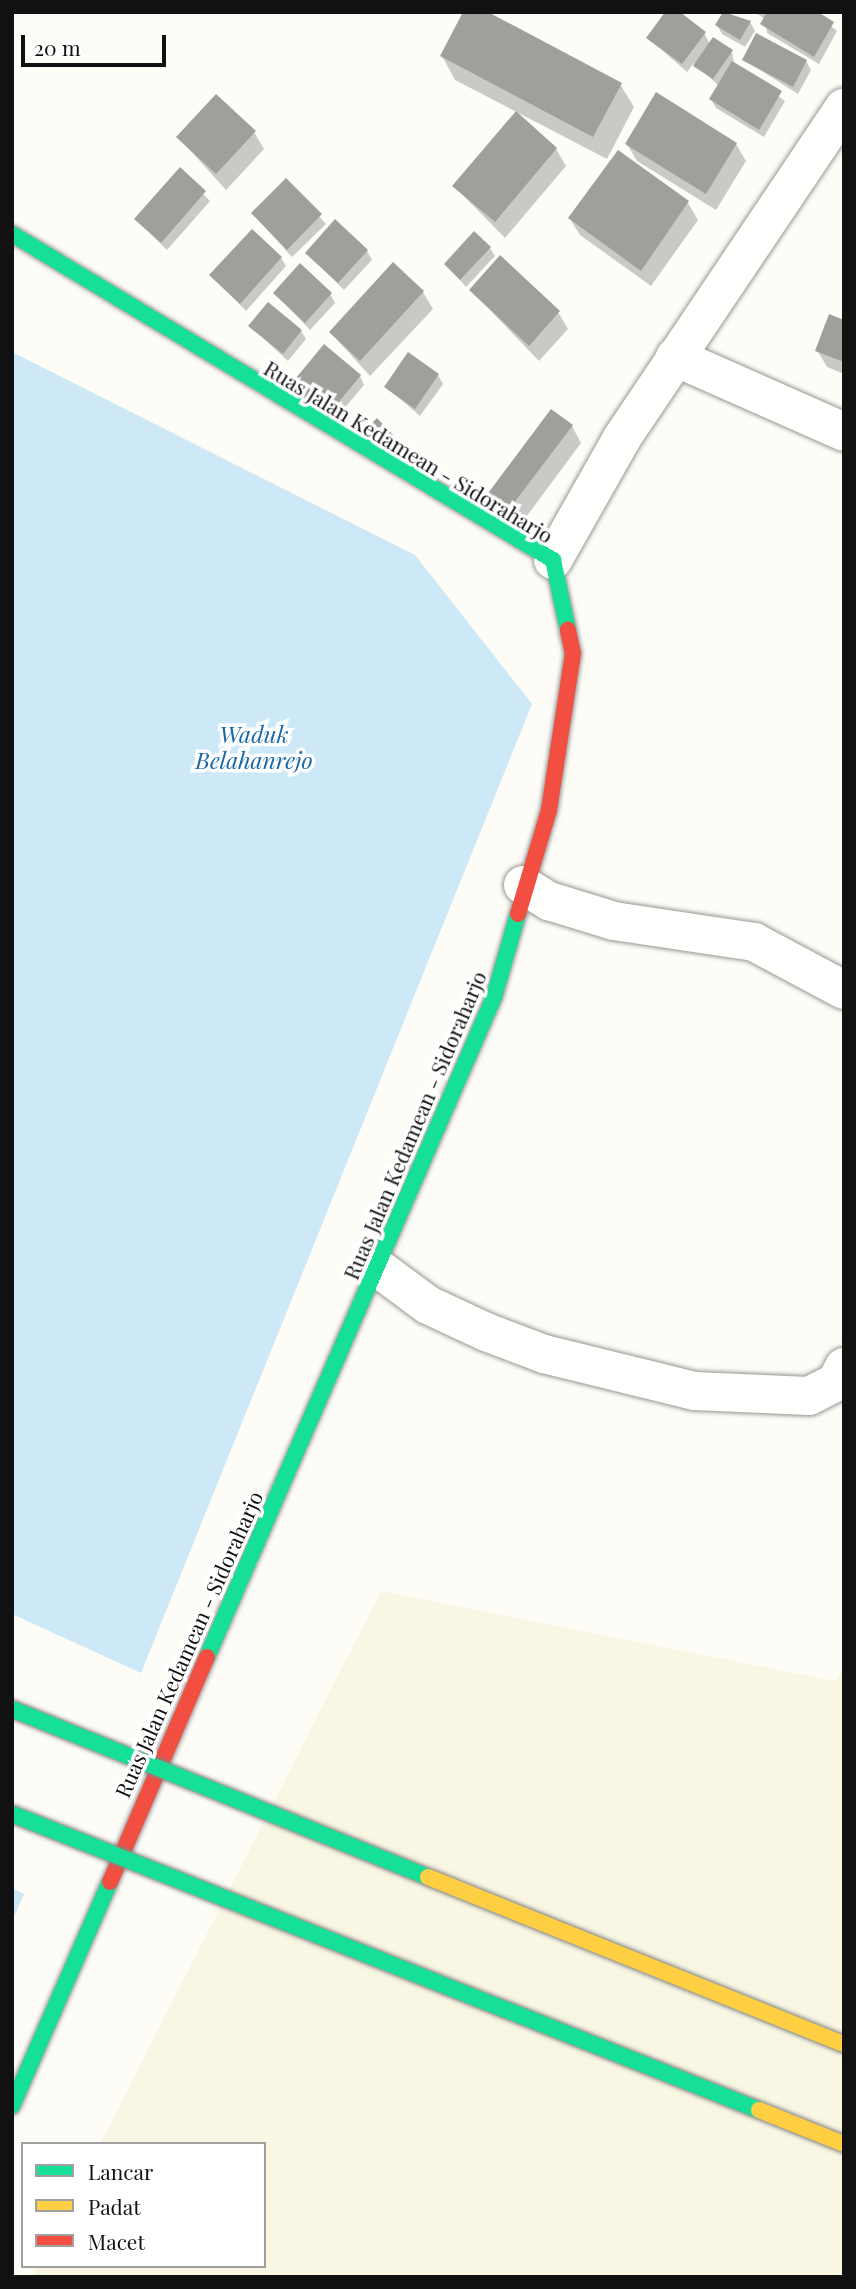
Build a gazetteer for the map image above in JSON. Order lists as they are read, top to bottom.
{
  "streets": {
    "main road": ["Ruas Jalan Kedamean - Sidoraharjo"]
  },
  "water": ["Waduk Belahanrejo"],
  "legend": ["Lancar", "Padat", "Macet"],
  "scale_bar": "20 m"
}
